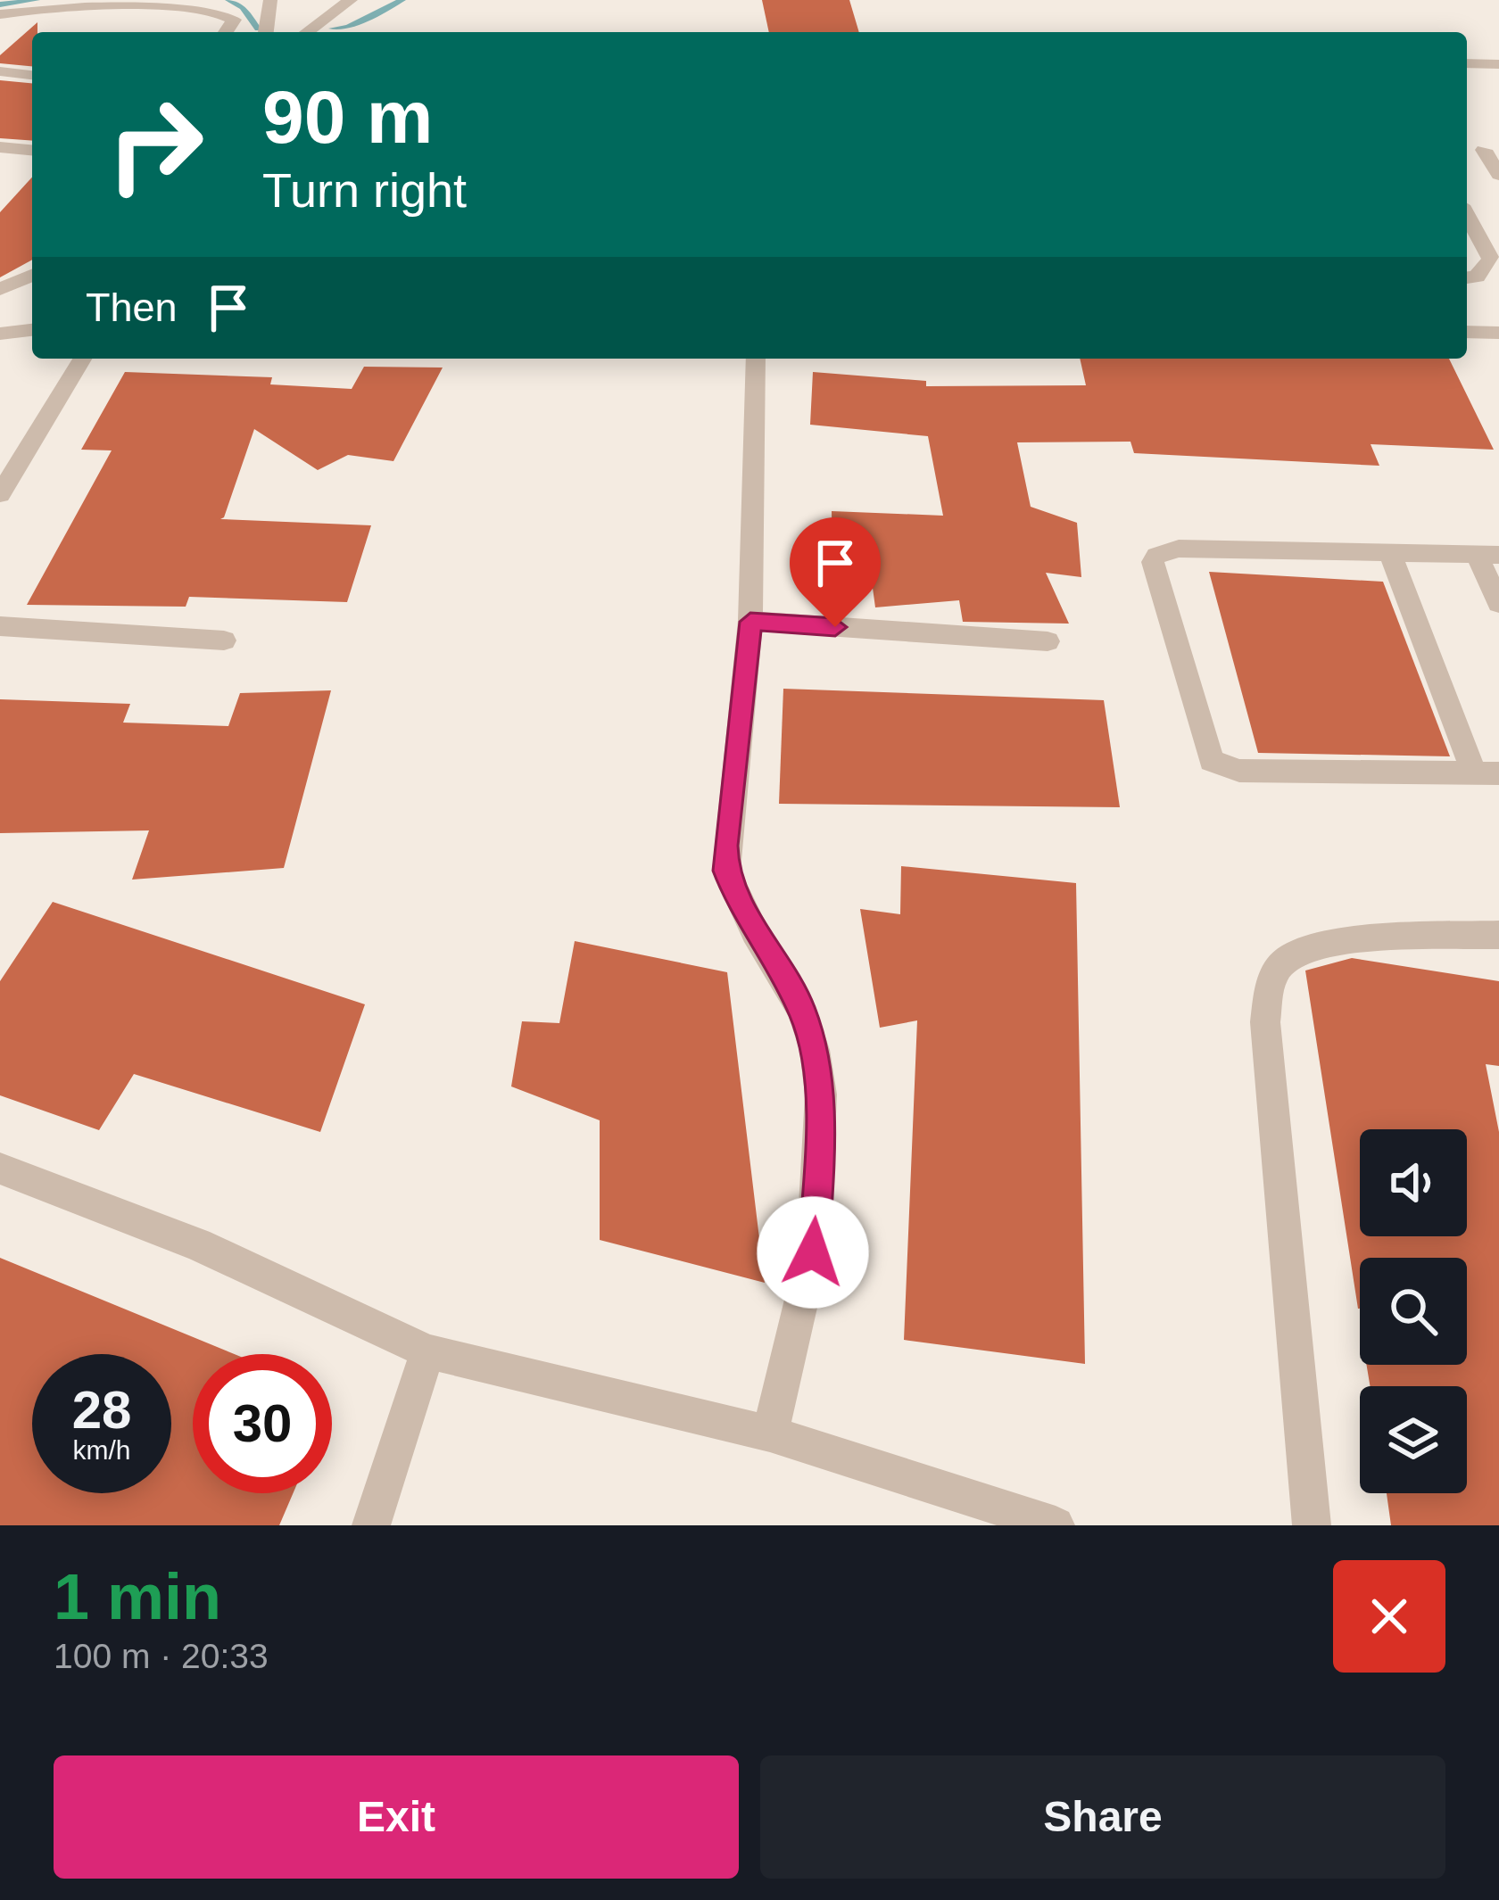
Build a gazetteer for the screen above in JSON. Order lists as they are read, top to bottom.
{
  "page": {
    "turn": ["90 m", "Turn right"],
    "then": "Then",
    "speed": "28 km/h",
    "limit": "30",
    "heading": ["1 min", "100 m · 20:33"],
    "buttons": ["Exit", "Share"]
  }
}
